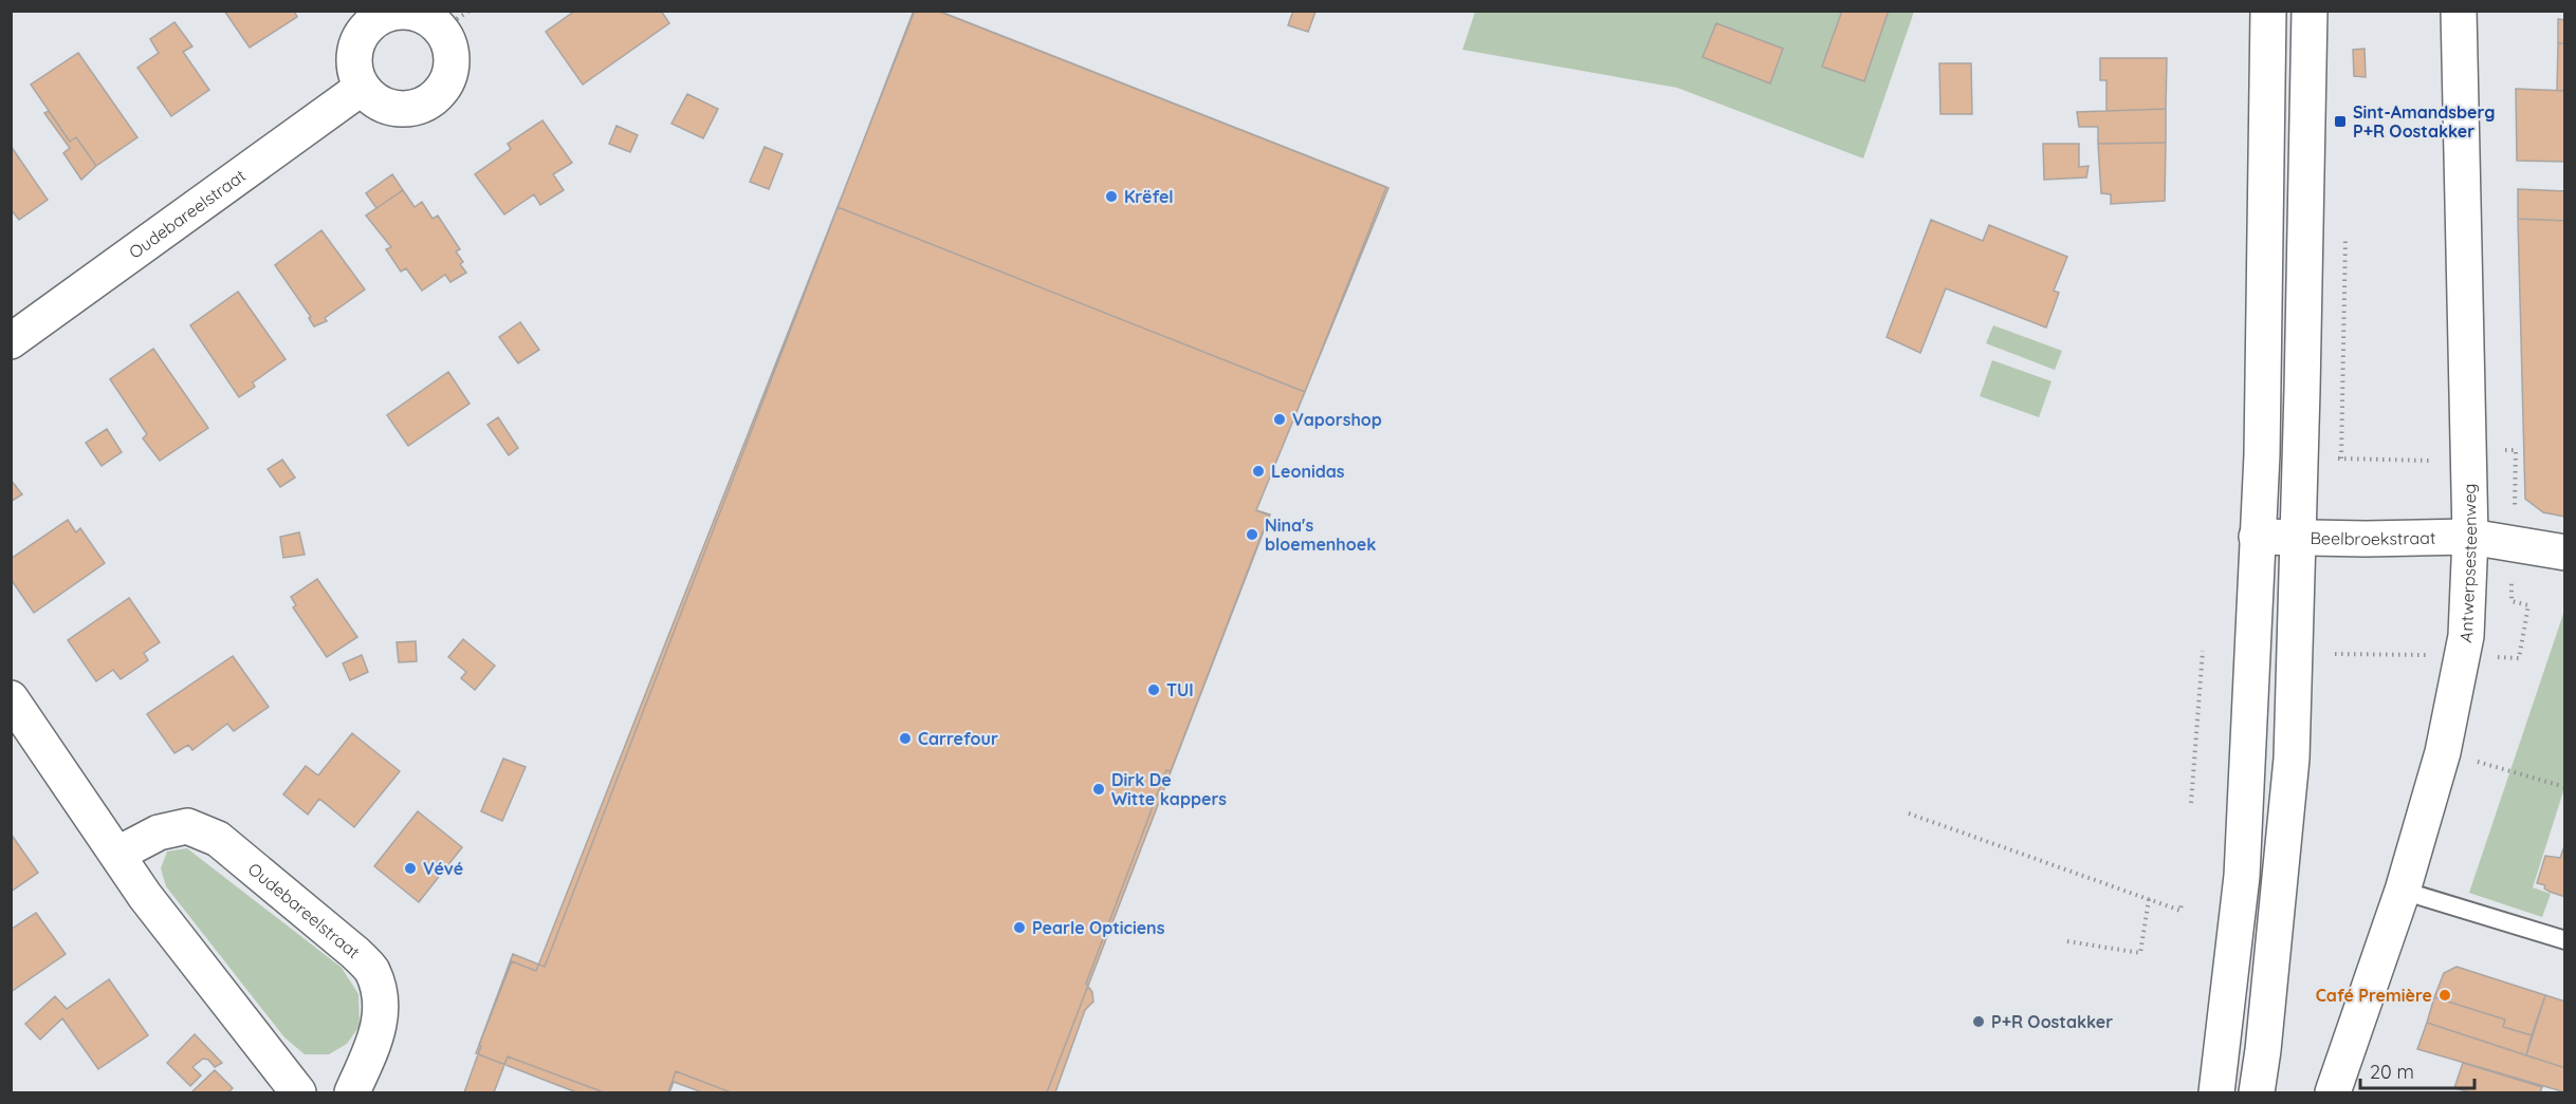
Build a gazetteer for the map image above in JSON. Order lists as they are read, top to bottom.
{
  "streets": {
    "street": ["Oudebareelstraat", "Beelbroekstraat", "Antwerpsesteenweg"]
  },
  "crossings": [
    ["Beelbroekstraat", "Antwerpsesteenweg"]
  ],
  "places": {
    "transit": ["Sint-Amandsberg P+R Oostakker"],
    "other": [
      "Krëfel",
      "Vaporshop",
      "Leonidas",
      "Nina's bloemenhoek",
      "TUI",
      "Carrefour",
      "Dirk De Witte kappers",
      "Vévé",
      "Pearle Opticiens",
      "Café Première",
      "P+R Oostakker"
    ]
  },
  "scale_bar": "20 m"
}
